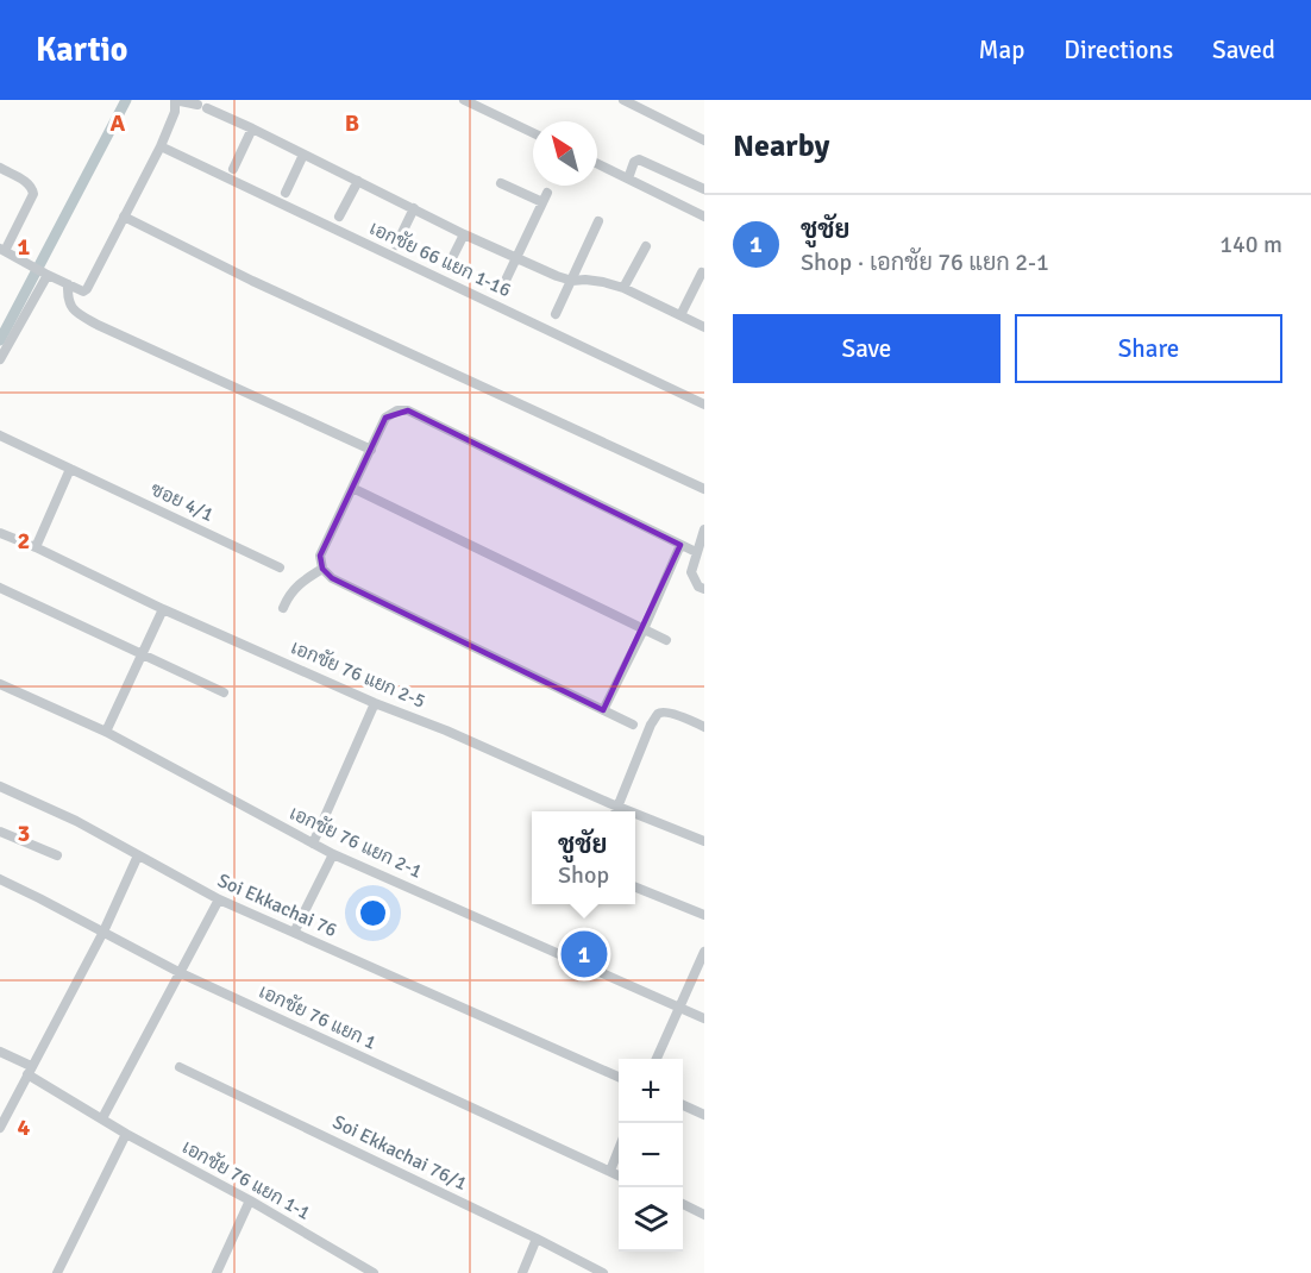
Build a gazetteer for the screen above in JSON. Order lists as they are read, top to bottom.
{
  "streets": {
    "street": [
      "เอกชัย 66 แยก 1-16",
      "ซอย 4/1",
      "เอกชัย 76 แยก 2-5",
      "เอกชัย 76 แยก 2-1",
      "Soi Ekkachai 76",
      "เอกชัย 76 แยก 1",
      "Soi Ekkachai 76/1",
      "เอกชัย 76 แยก 1-1"
    ]
  },
  "north": "top left",
  "page": {
    "header": "Kartio",
    "nav": ["Map", "Directions", "Saved"],
    "heading": "Nearby",
    "list": [
      {
        "mark": "1",
        "name": "ชูชัย",
        "note": "Shop · เอกชัย 76 แยก 2-1",
        "value": "140 m"
      }
    ],
    "buttons": ["Save", "Share"],
    "popup": ["ชูชัย", "Shop"],
    "pins": "1",
    "map_buttons": ["+", "−"]
  },
  "grid": {
    "columns": ["A", "B"],
    "rows": [
      "1",
      "2",
      "3",
      "4"
    ]
  }
}
